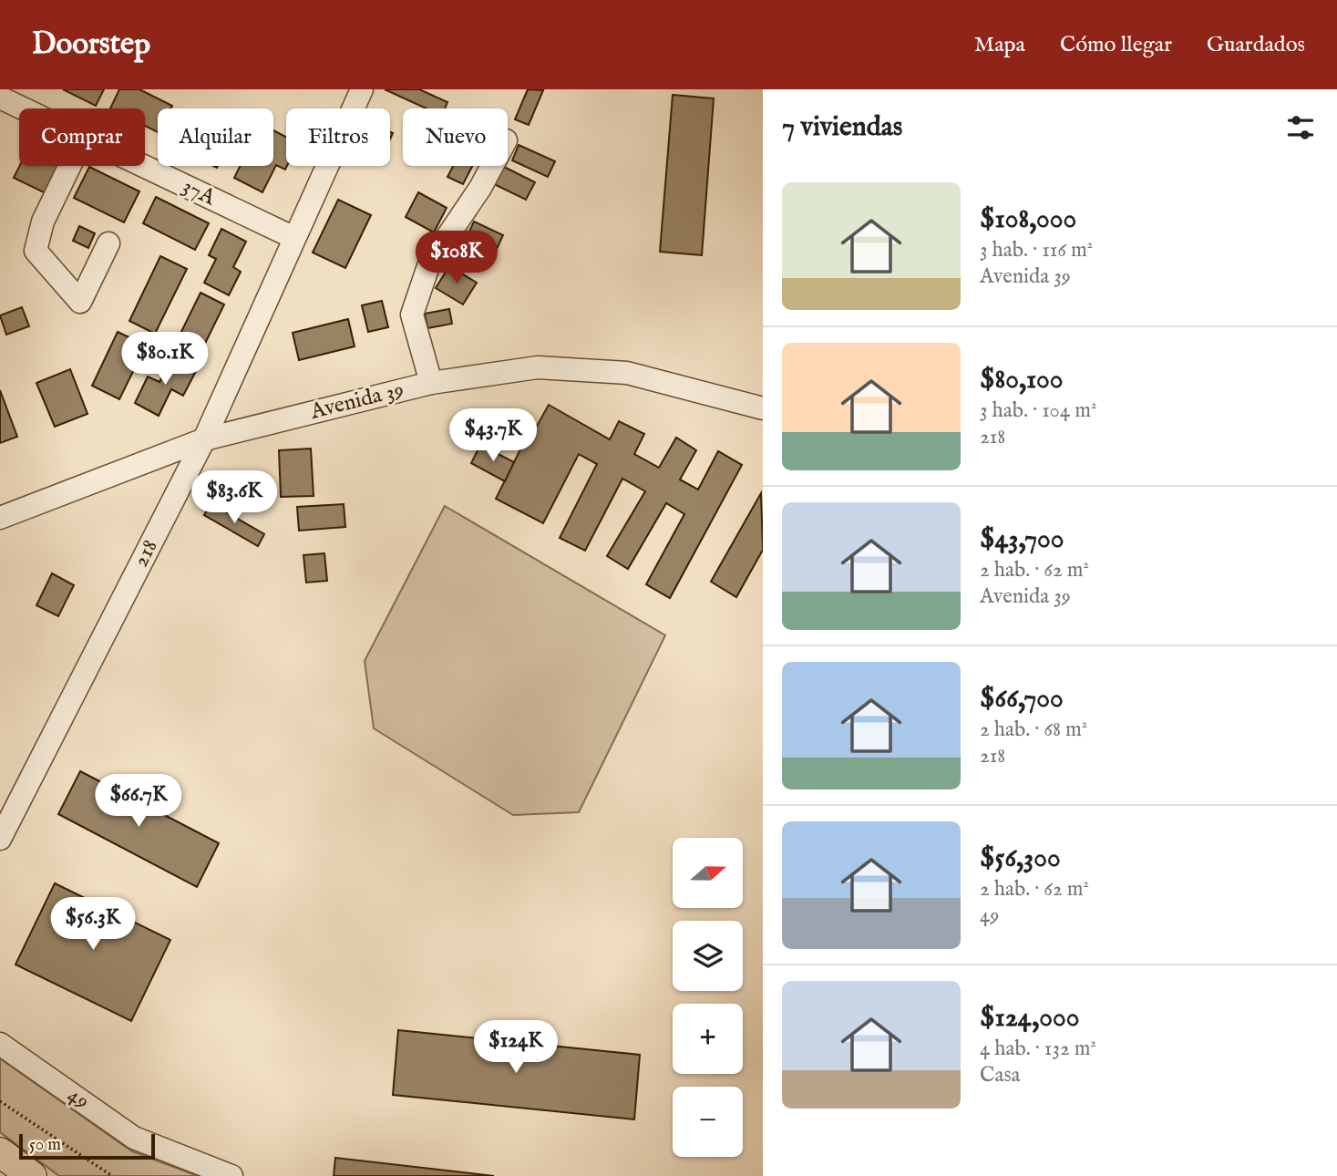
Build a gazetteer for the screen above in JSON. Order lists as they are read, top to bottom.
{
  "streets": {
    "street": [
      "37A",
      "Avenida 39",
      "218",
      "49"
    ]
  },
  "crossings": [
    ["37A", "218"],
    ["Avenida 39", "218"]
  ],
  "scale_bar": "50 m",
  "north": "right",
  "page": {
    "header": "Doorstep",
    "nav": ["Mapa", "Cómo llegar", "Guardados"],
    "heading": "7 viviendas",
    "chip": [
      "Comprar",
      "Alquilar",
      "Filtros",
      "Nuevo"
    ],
    "list": [
      {
        "name": "$108,000",
        "note": "3 hab. · 116 m² · Avenida 39"
      },
      {
        "name": "$80,100",
        "note": "3 hab. · 104 m² · 218"
      },
      {
        "name": "$43,700",
        "note": "2 hab. · 62 m² · Avenida 39"
      },
      {
        "name": "$66,700",
        "note": "2 hab. · 68 m² · 218"
      },
      {
        "name": "$56,300",
        "note": "2 hab. · 62 m² · 49"
      },
      {
        "name": "$124,000",
        "note": "4 hab. · 132 m² · Casa"
      }
    ],
    "price": [
      "$108K",
      "$80.1K",
      "$43.7K",
      "$83.6K",
      "$66.7K",
      "$56.3K",
      "$124K"
    ],
    "map_buttons": ["+", "−"],
    "scale": "50 m"
  }
}
